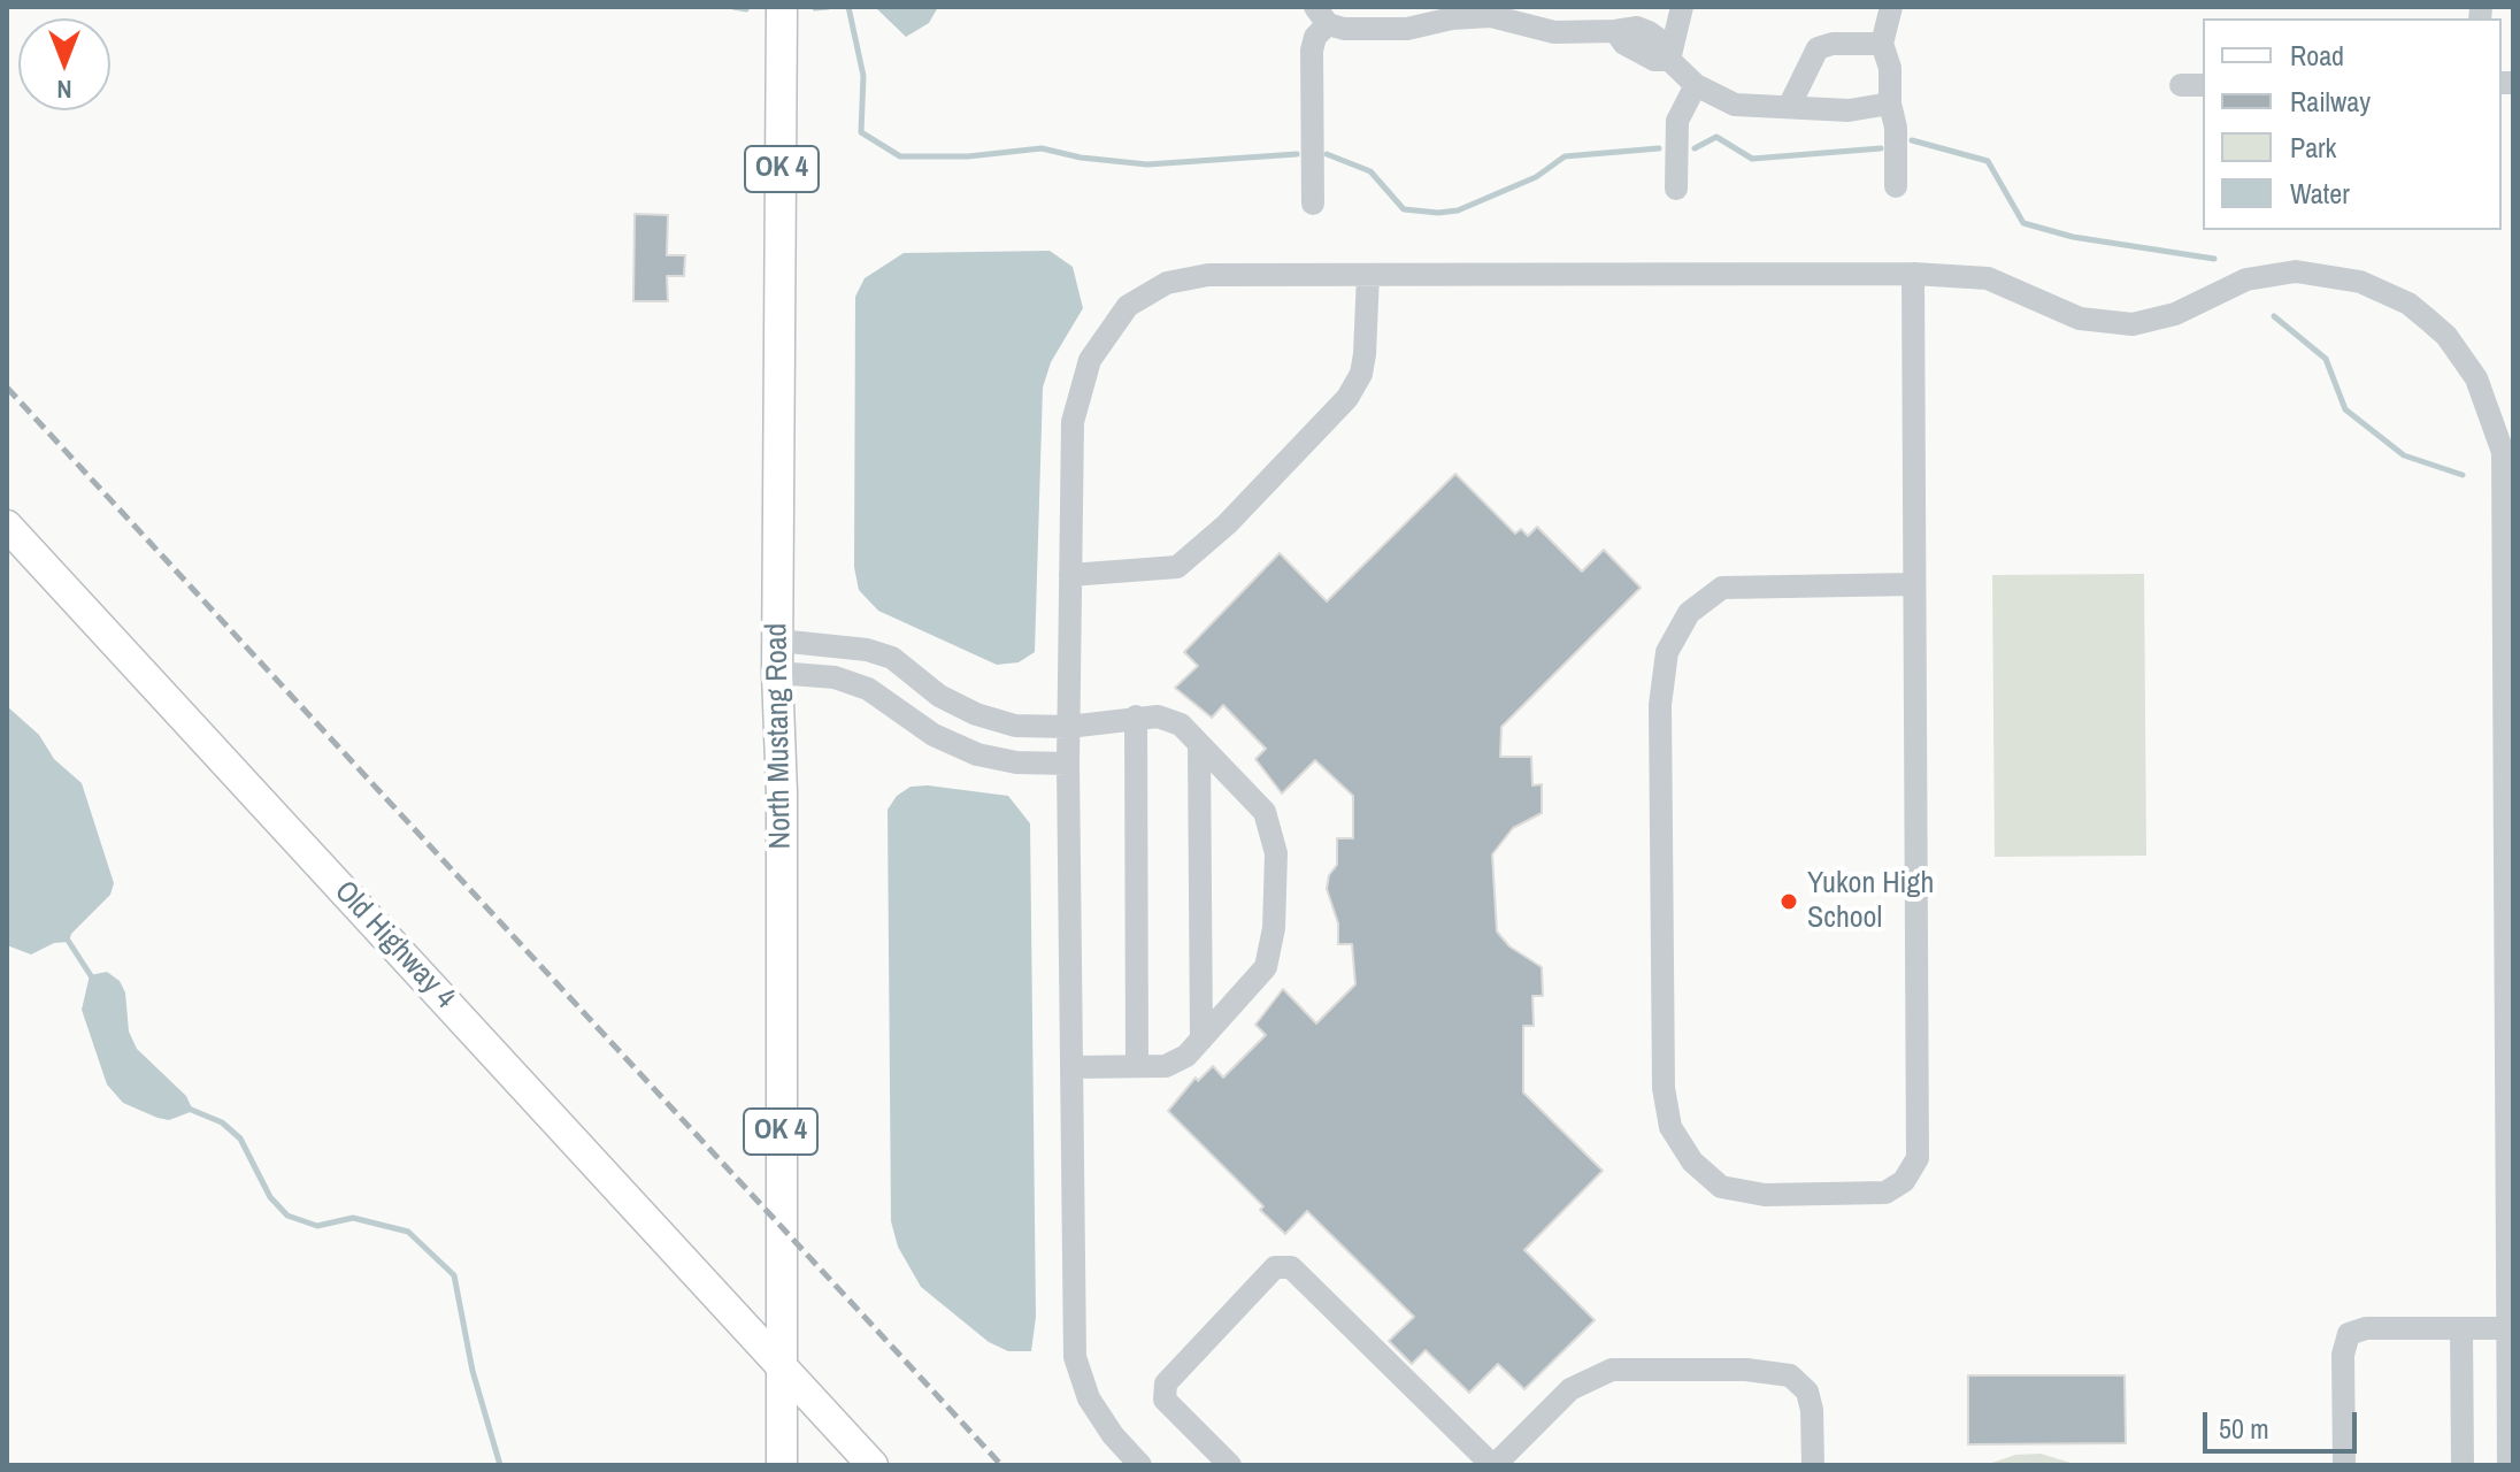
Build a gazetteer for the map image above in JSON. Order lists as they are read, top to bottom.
{
  "streets": {
    "main road": ["OK 4", "North Mustang Road", "Old Highway 4"]
  },
  "crossings": [
    ["North Mustang Road", "Old Highway 4"]
  ],
  "places": ["Yukon High School"],
  "legend": [
    "Road",
    "Railway",
    "Park",
    "Water"
  ],
  "scale_bar": "50 m",
  "north": "bottom"
}
